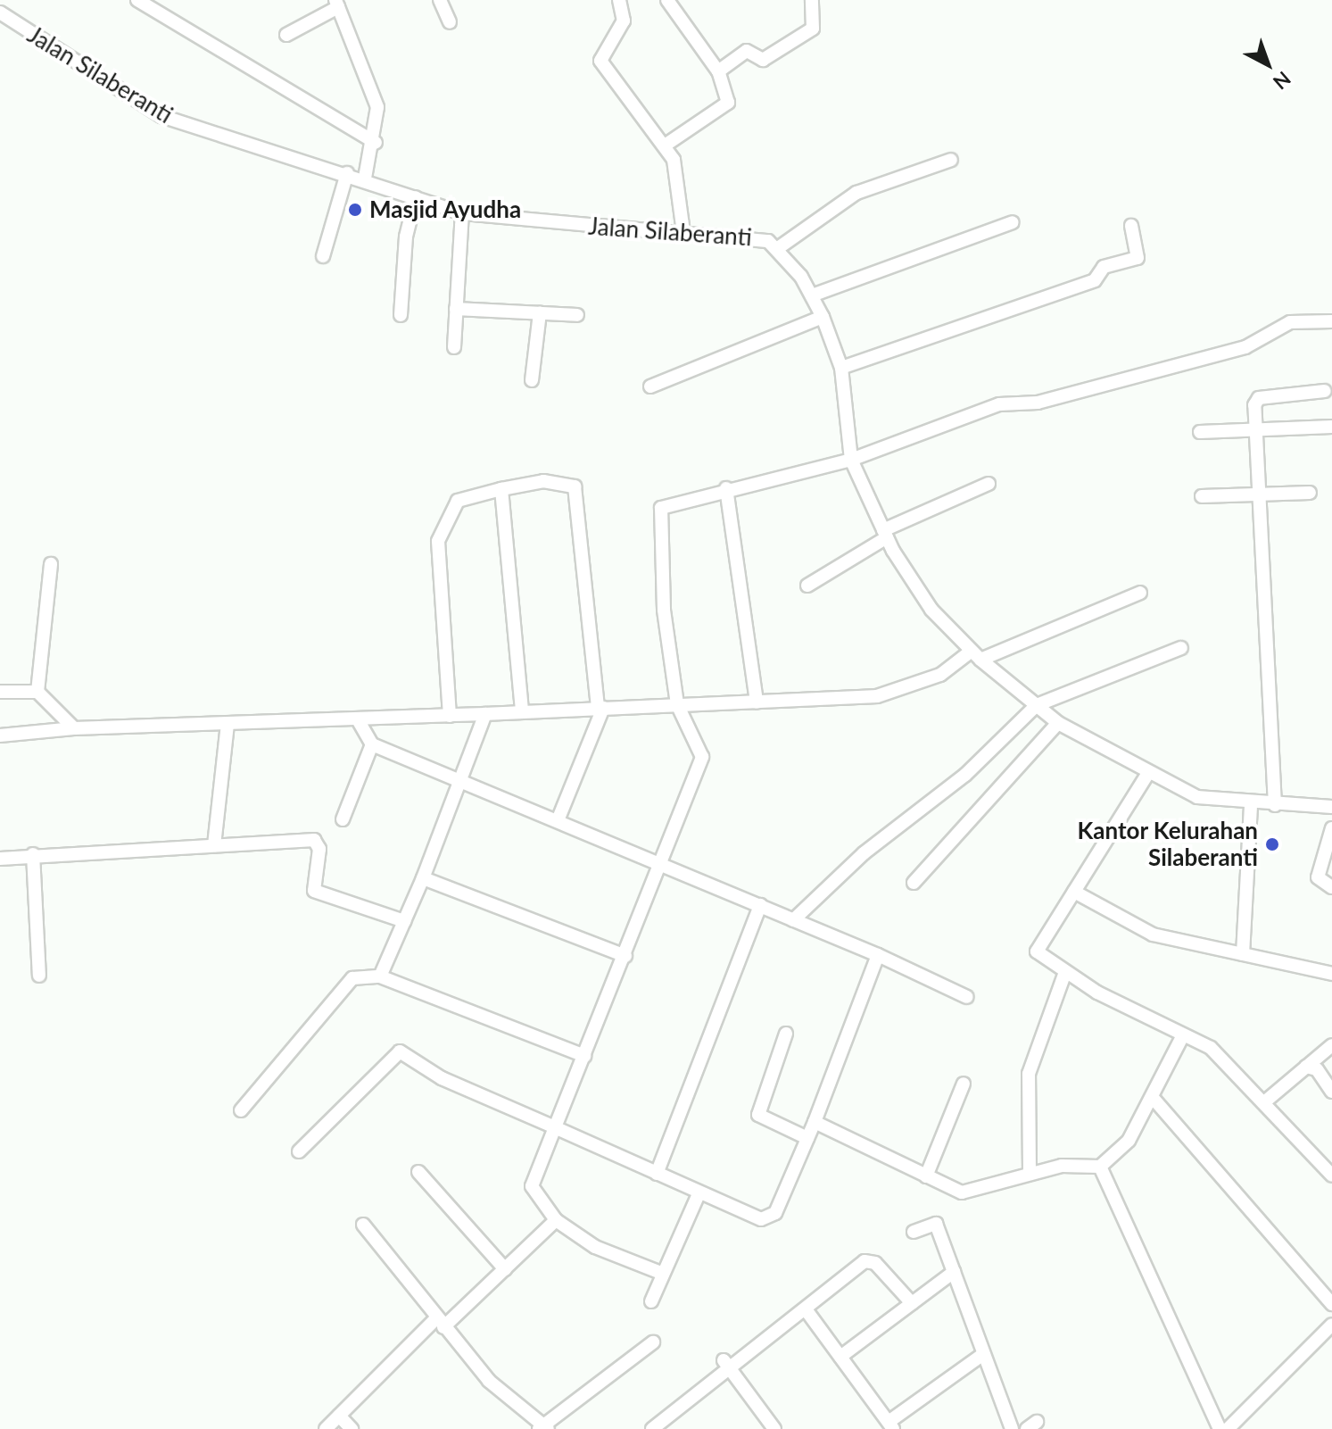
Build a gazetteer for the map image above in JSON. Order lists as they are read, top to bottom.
{
  "streets": {
    "street": ["Jalan Silaberanti"]
  },
  "places": ["Masjid Ayudha", "Kantor Kelurahan Silaberanti"],
  "north": "bottom right"
}
